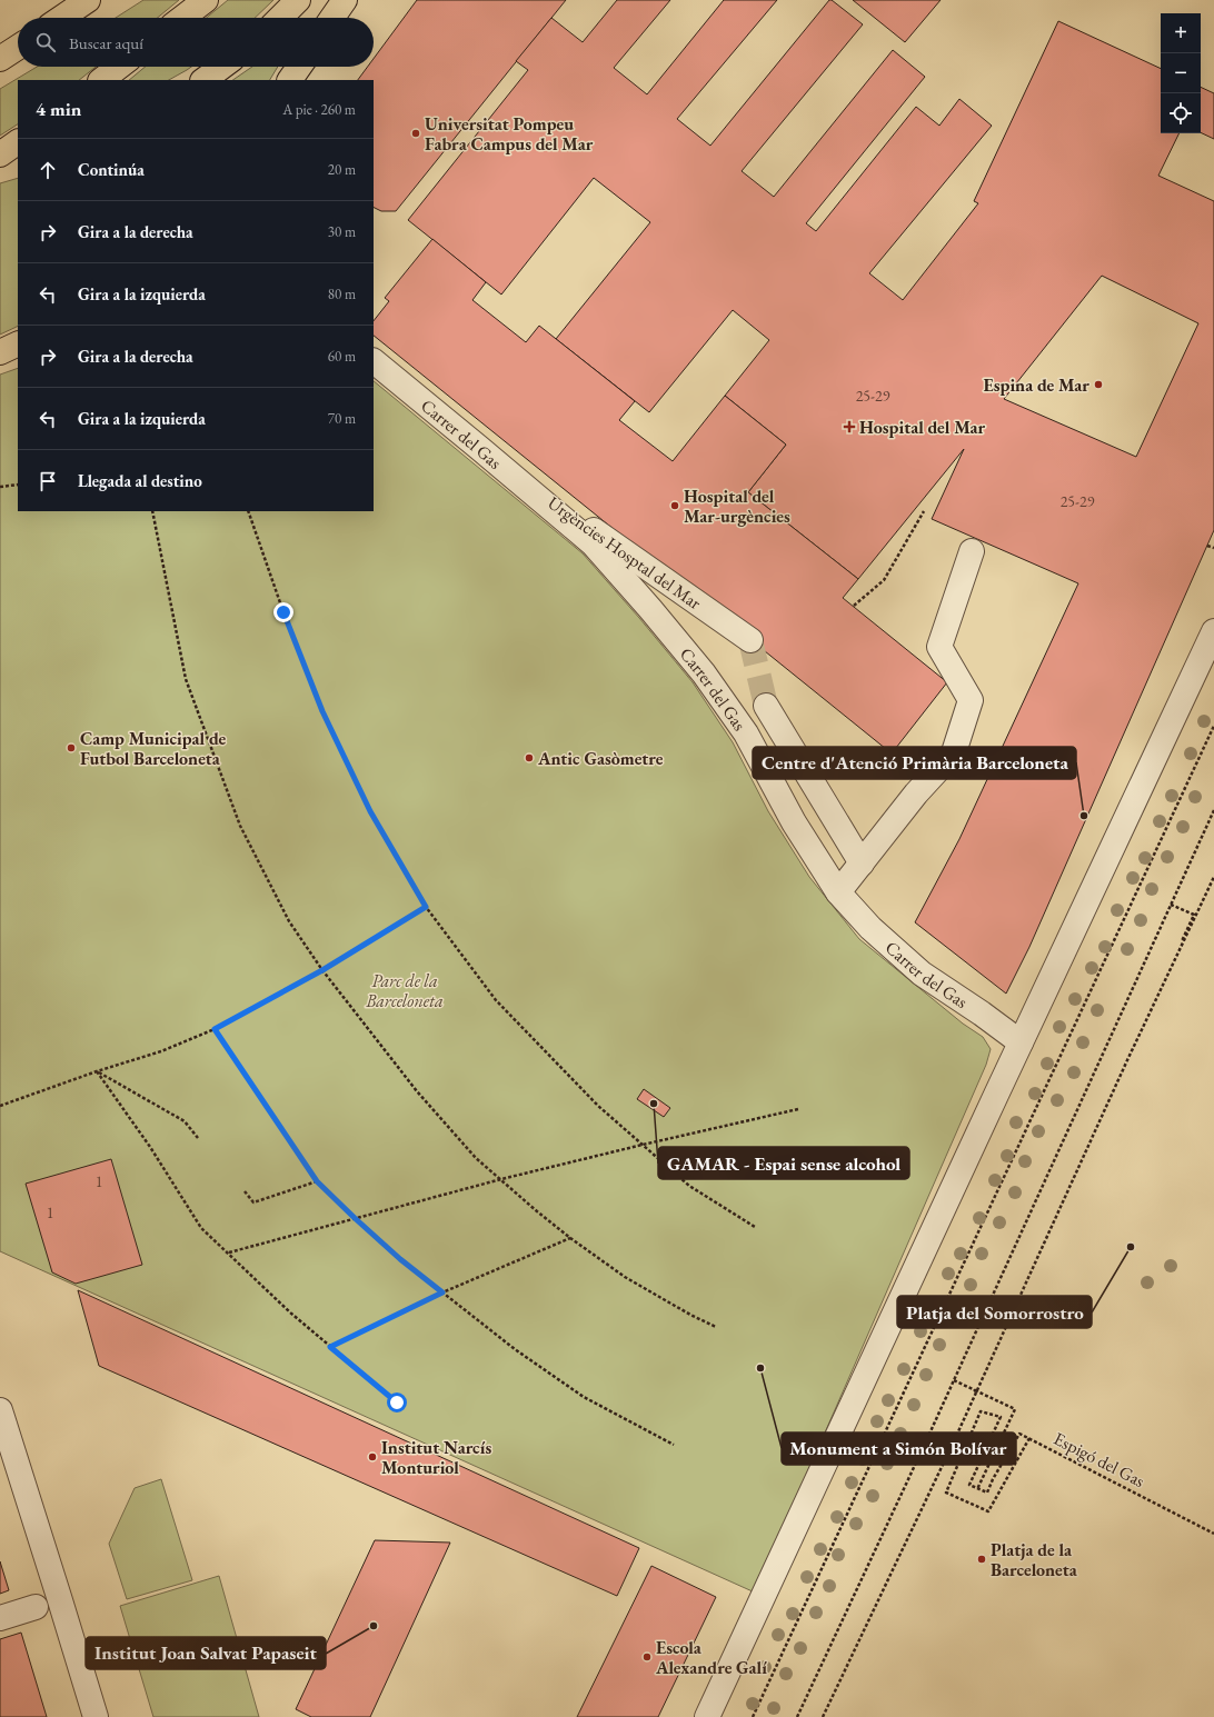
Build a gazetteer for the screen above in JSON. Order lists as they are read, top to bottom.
{
  "streets": {
    "street": ["Carrer del Gas", "Urgències Hosptal del Mar"],
    "path": ["Espigó del Gas"]
  },
  "crossings": [
    ["Carrer del Gas", "Urgències Hosptal del Mar"]
  ],
  "parks": ["Parc de la Barceloneta"],
  "places": {
    "other": [
      "Universitat Pompeu Fabra Campus del Mar",
      "Espina de Mar",
      "Hospital del Mar-urgències",
      "Camp Municipal de Futbol Barceloneta",
      "Antic Gasòmetre",
      "Centre d'Atenció Primària Barceloneta",
      "GAMAR - Espai sense alcohol",
      "Platja del Somorrostro",
      "Monument a Simón Bolívar",
      "Institut Narcís Monturiol",
      "Platja de la Barceloneta",
      "Institut Joan Salvat Papaseit",
      "Escola Alexandre Galí"
    ],
    "health": ["Hospital del Mar"]
  },
  "house_numbers": [
    "25-29",
    "25-29",
    "1",
    "1"
  ],
  "page": {
    "map_buttons": ["+", "−"],
    "search": "Buscar aquí",
    "heading": ["4 min", "A pie · 260 m"],
    "list": [
      ["Continúa", "20 m"],
      ["Gira a la derecha", "30 m"],
      ["Gira a la izquierda", "80 m"],
      ["Gira a la derecha", "60 m"],
      ["Gira a la izquierda", "70 m"],
      "Llegada al destino"
    ]
  }
}
